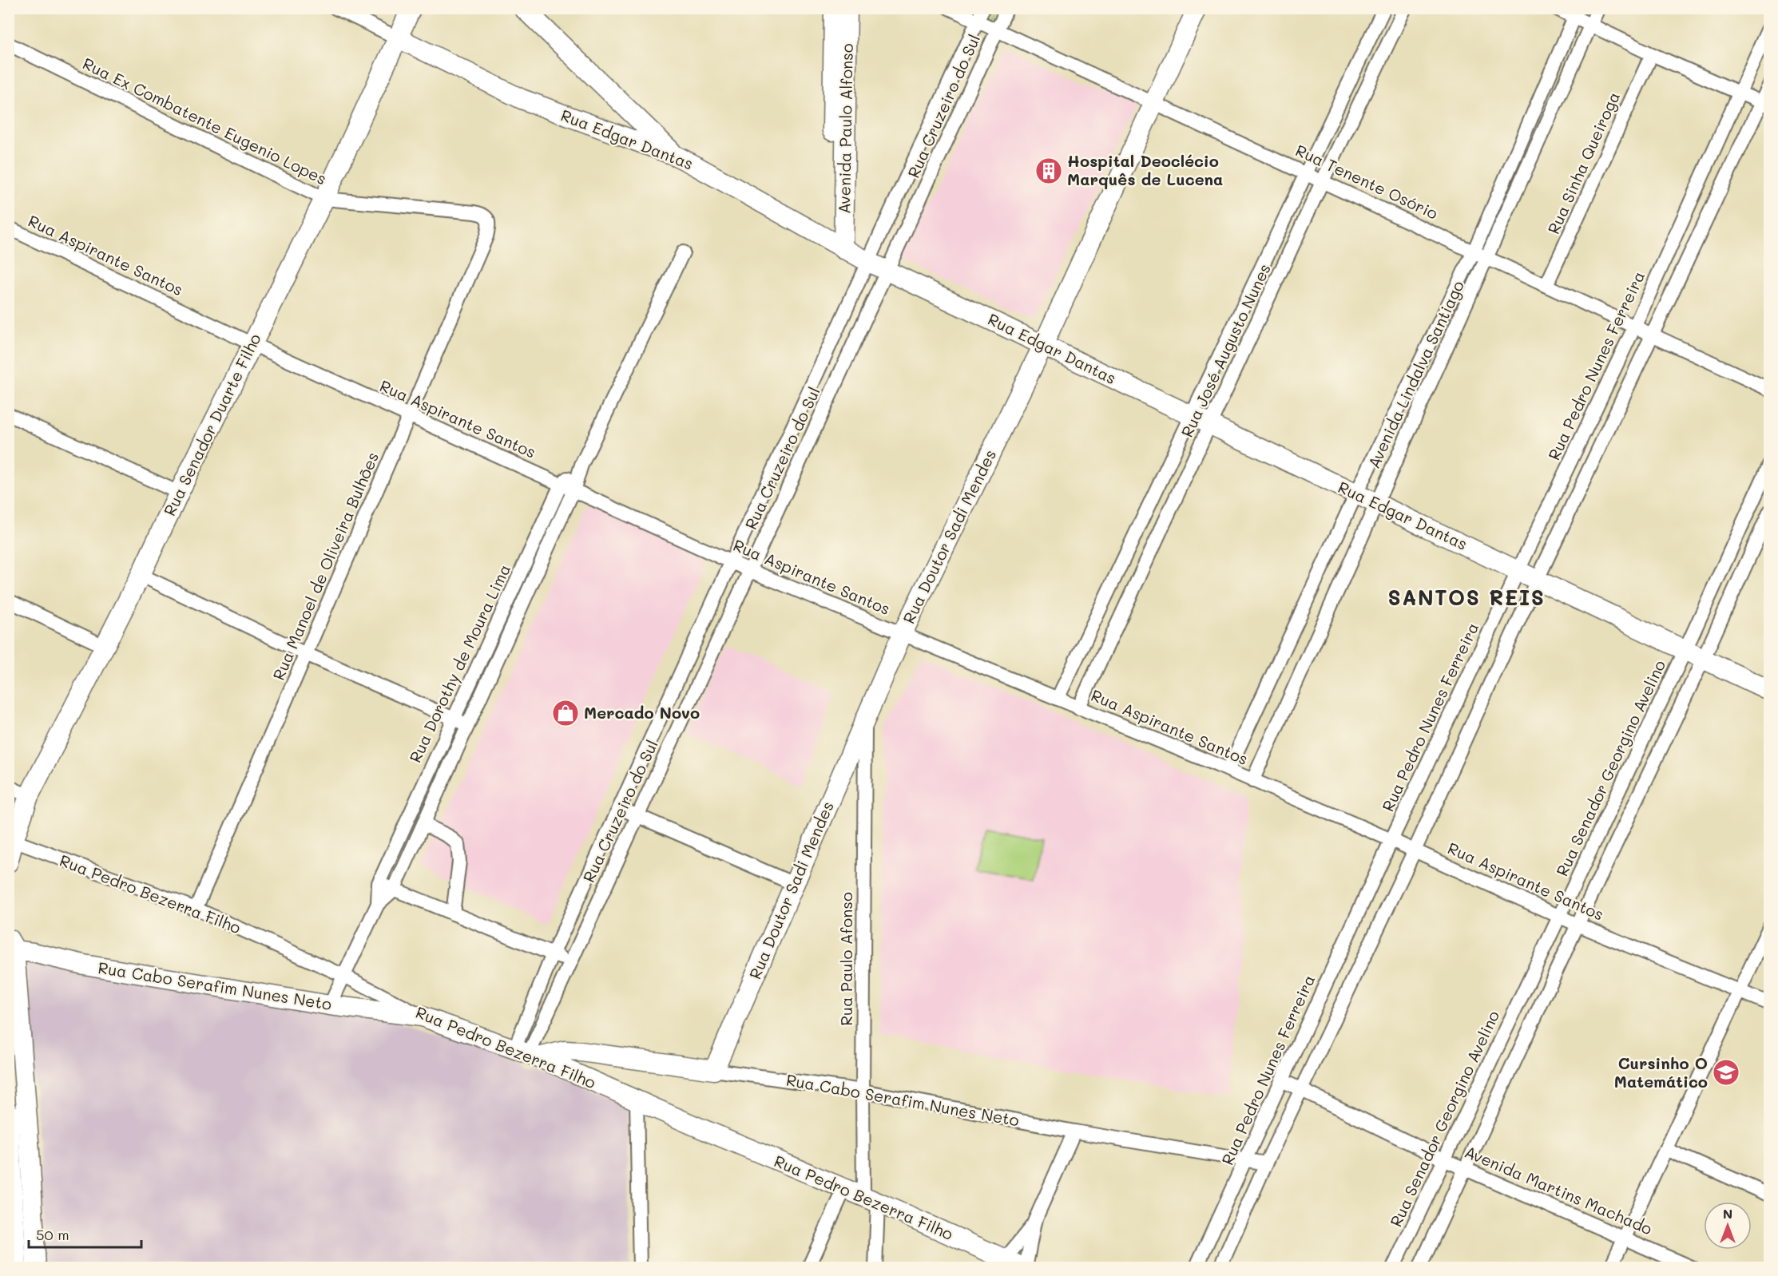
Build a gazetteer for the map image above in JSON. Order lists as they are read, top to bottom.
{
  "streets": {
    "main road": [
      "Avenida Paulo Alfonso",
      "Rua Edgar Dantas",
      "Rua Senador Duarte Filho",
      "Rua Doutor Sadi Mendes",
      "Rua Pedro Bezerra Filho",
      "Rua Cabo Serafim Nunes Neto"
    ],
    "street": [
      "Rua Cruzeiro do Sul",
      "Rua Ex Combatente Eugenio Lopes",
      "Rua Sinha Queiroga",
      "Rua Tenente Osório",
      "Rua Aspirante Santos",
      "Rua José Augusto Nunes",
      "Rua Pedro Nunes Ferreira",
      "Avenida Lindalva Santiago",
      "Rua Manoel de Oliveira Bulhões",
      "Rua Dorothy de Moura Lima",
      "Rua Senador Georgino Avelino",
      "Rua Paulo Afonso",
      "Avenida Martins Machado"
    ]
  },
  "crossings": [
    ["Rua Cruzeiro do Sul", "Rua Edgar Dantas"],
    ["Rua Cruzeiro do Sul", "Rua Tenente Osório"],
    ["Rua Cruzeiro do Sul", "Rua Aspirante Santos"],
    ["Rua Cruzeiro do Sul", "Rua Pedro Bezerra Filho"],
    ["Rua Cruzeiro do Sul", "Rua Cabo Serafim Nunes Neto"],
    ["Rua Ex Combatente Eugenio Lopes", "Rua Senador Duarte Filho"],
    ["Rua Ex Combatente Eugenio Lopes", "Rua Manoel de Oliveira Bulhões"],
    ["Avenida Paulo Alfonso", "Rua Edgar Dantas"],
    ["Rua Edgar Dantas", "Rua José Augusto Nunes"],
    ["Rua Edgar Dantas", "Rua Pedro Nunes Ferreira"],
    ["Rua Edgar Dantas", "Avenida Lindalva Santiago"],
    ["Rua Edgar Dantas", "Rua Senador Duarte Filho"],
    ["Rua Edgar Dantas", "Rua Doutor Sadi Mendes"],
    ["Rua Edgar Dantas", "Rua Senador Georgino Avelino"],
    ["Rua Sinha Queiroga", "Rua Tenente Osório"],
    ["Rua Tenente Osório", "Rua José Augusto Nunes"],
    ["Rua Tenente Osório", "Rua Pedro Nunes Ferreira"],
    ["Rua Tenente Osório", "Avenida Lindalva Santiago"],
    ["Rua Tenente Osório", "Rua Doutor Sadi Mendes"],
    ["Rua Aspirante Santos", "Rua José Augusto Nunes"],
    ["Rua Aspirante Santos", "Rua Pedro Nunes Ferreira"],
    ["Rua Aspirante Santos", "Avenida Lindalva Santiago"],
    ["Rua Aspirante Santos", "Rua Senador Duarte Filho"],
    ["Rua Aspirante Santos", "Rua Doutor Sadi Mendes"],
    ["Rua Aspirante Santos", "Rua Manoel de Oliveira Bulhões"],
    ["Rua Aspirante Santos", "Rua Dorothy de Moura Lima"],
    ["Rua Aspirante Santos", "Rua Senador Georgino Avelino"],
    ["Rua Pedro Nunes Ferreira", "Rua Cabo Serafim Nunes Neto"],
    ["Rua Pedro Nunes Ferreira", "Avenida Martins Machado"],
    ["Rua Senador Duarte Filho", "Rua Pedro Bezerra Filho"],
    ["Rua Doutor Sadi Mendes", "Rua Paulo Afonso"],
    ["Rua Doutor Sadi Mendes", "Rua Cabo Serafim Nunes Neto"],
    ["Rua Manoel de Oliveira Bulhões", "Rua Pedro Bezerra Filho"],
    ["Rua Dorothy de Moura Lima", "Rua Pedro Bezerra Filho"],
    ["Rua Dorothy de Moura Lima", "Rua Cabo Serafim Nunes Neto"],
    ["Rua Senador Georgino Avelino", "Avenida Martins Machado"],
    ["Rua Pedro Bezerra Filho", "Rua Paulo Afonso"],
    ["Rua Pedro Bezerra Filho", "Rua Cabo Serafim Nunes Neto"],
    ["Rua Paulo Afonso", "Rua Cabo Serafim Nunes Neto"]
  ],
  "districts": ["SANTOS REIS"],
  "places": {
    "building": ["Hospital Deoclécio Marquês de Lucena"],
    "shop": ["Mercado Novo"],
    "school or university": ["Cursinho O Matemático"]
  },
  "scale_bar": "50 m",
  "north": "top"
}
